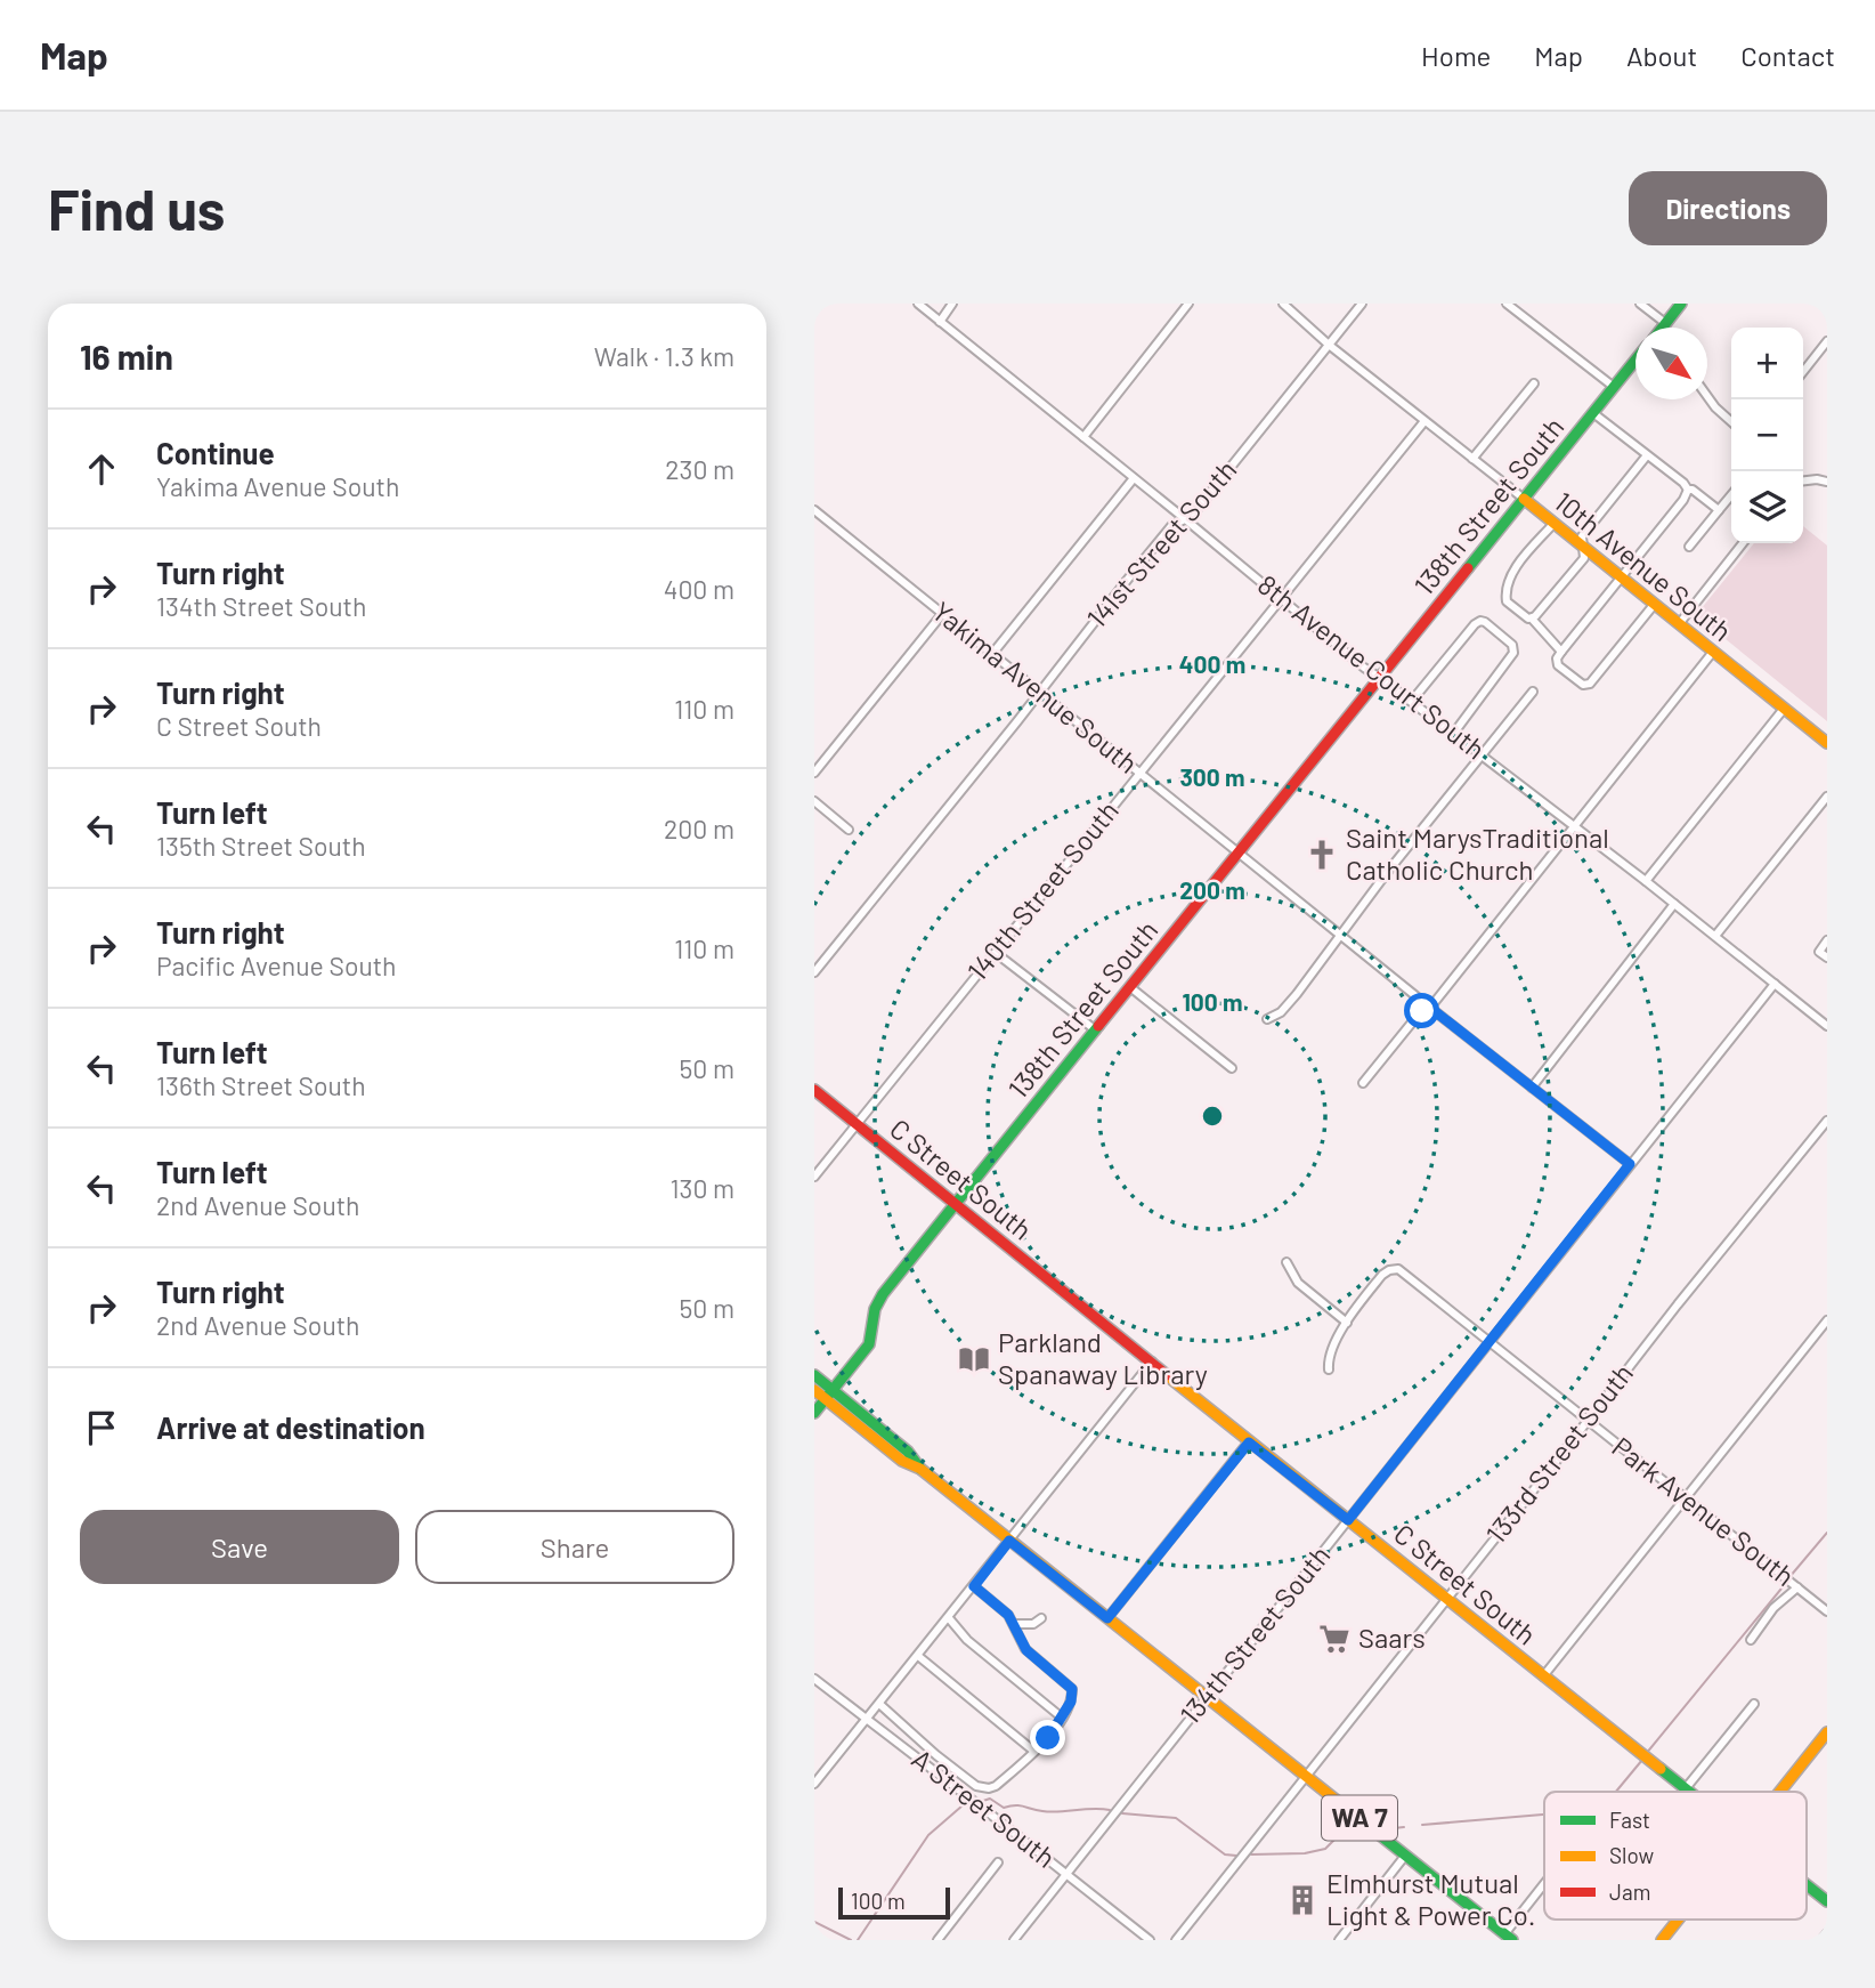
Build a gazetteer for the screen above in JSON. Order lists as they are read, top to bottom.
{
  "streets": {
    "street": [
      "138th Street South",
      "141st Street South",
      "10th Avenue South",
      "8th Avenue Court South",
      "Yakima Avenue South",
      "140th Street South",
      "C Street South",
      "133rd Street South",
      "Park Avenue South",
      "134th Street South",
      "A Street South",
      "WA 7"
    ]
  },
  "crossings": [
    ["138th Street South", "10th Avenue South"],
    ["138th Street South", "8th Avenue Court South"],
    ["138th Street South", "Yakima Avenue South"],
    ["138th Street South", "C Street South"],
    ["138th Street South", "WA 7"],
    ["141st Street South", "10th Avenue South"],
    ["141st Street South", "8th Avenue Court South"],
    ["141st Street South", "Yakima Avenue South"],
    ["10th Avenue South", "140th Street South"],
    ["8th Avenue Court South", "140th Street South"],
    ["8th Avenue Court South", "134th Street South"],
    ["Yakima Avenue South", "140th Street South"],
    ["Yakima Avenue South", "134th Street South"],
    ["140th Street South", "C Street South"],
    ["C Street South", "133rd Street South"],
    ["C Street South", "134th Street South"],
    ["133rd Street South", "Park Avenue South"],
    ["133rd Street South", "WA 7"],
    ["Park Avenue South", "134th Street South"],
    ["134th Street South", "A Street South"],
    ["134th Street South", "WA 7"]
  ],
  "places": {
    "church": ["Saint MarysTraditional Catholic Church"],
    "library": ["Parkland Spanaway Library"],
    "supermarket": ["Saars"],
    "building": ["Elmhurst Mutual Light & Power Co."]
  },
  "legend": ["Fast", "Slow", "Jam"],
  "scale_bar": "100 m",
  "north": "bottom right",
  "page": {
    "header": "Map",
    "nav": [
      "Home",
      "Map",
      "About",
      "Contact"
    ],
    "buttons": [
      "Directions",
      ["Save", "Share"]
    ],
    "title": "Find us",
    "heading": ["16 min", "Walk · 1.3 km"],
    "map_buttons": ["+", "−"],
    "list": [
      ["Continue", "Yakima Avenue South", "230 m"],
      ["Turn right", "134th Street South", "400 m"],
      ["Turn right", "C Street South", "110 m"],
      ["Turn left", "135th Street South", "200 m"],
      ["Turn right", "Pacific Avenue South", "110 m"],
      ["Turn left", "136th Street South", "50 m"],
      ["Turn left", "2nd Avenue South", "130 m"],
      ["Turn right", "2nd Avenue South", "50 m"],
      "Arrive at destination"
    ],
    "scale": "100 m"
  },
  "rings": [
    "400 m",
    "300 m",
    "200 m",
    "100 m"
  ]
}
